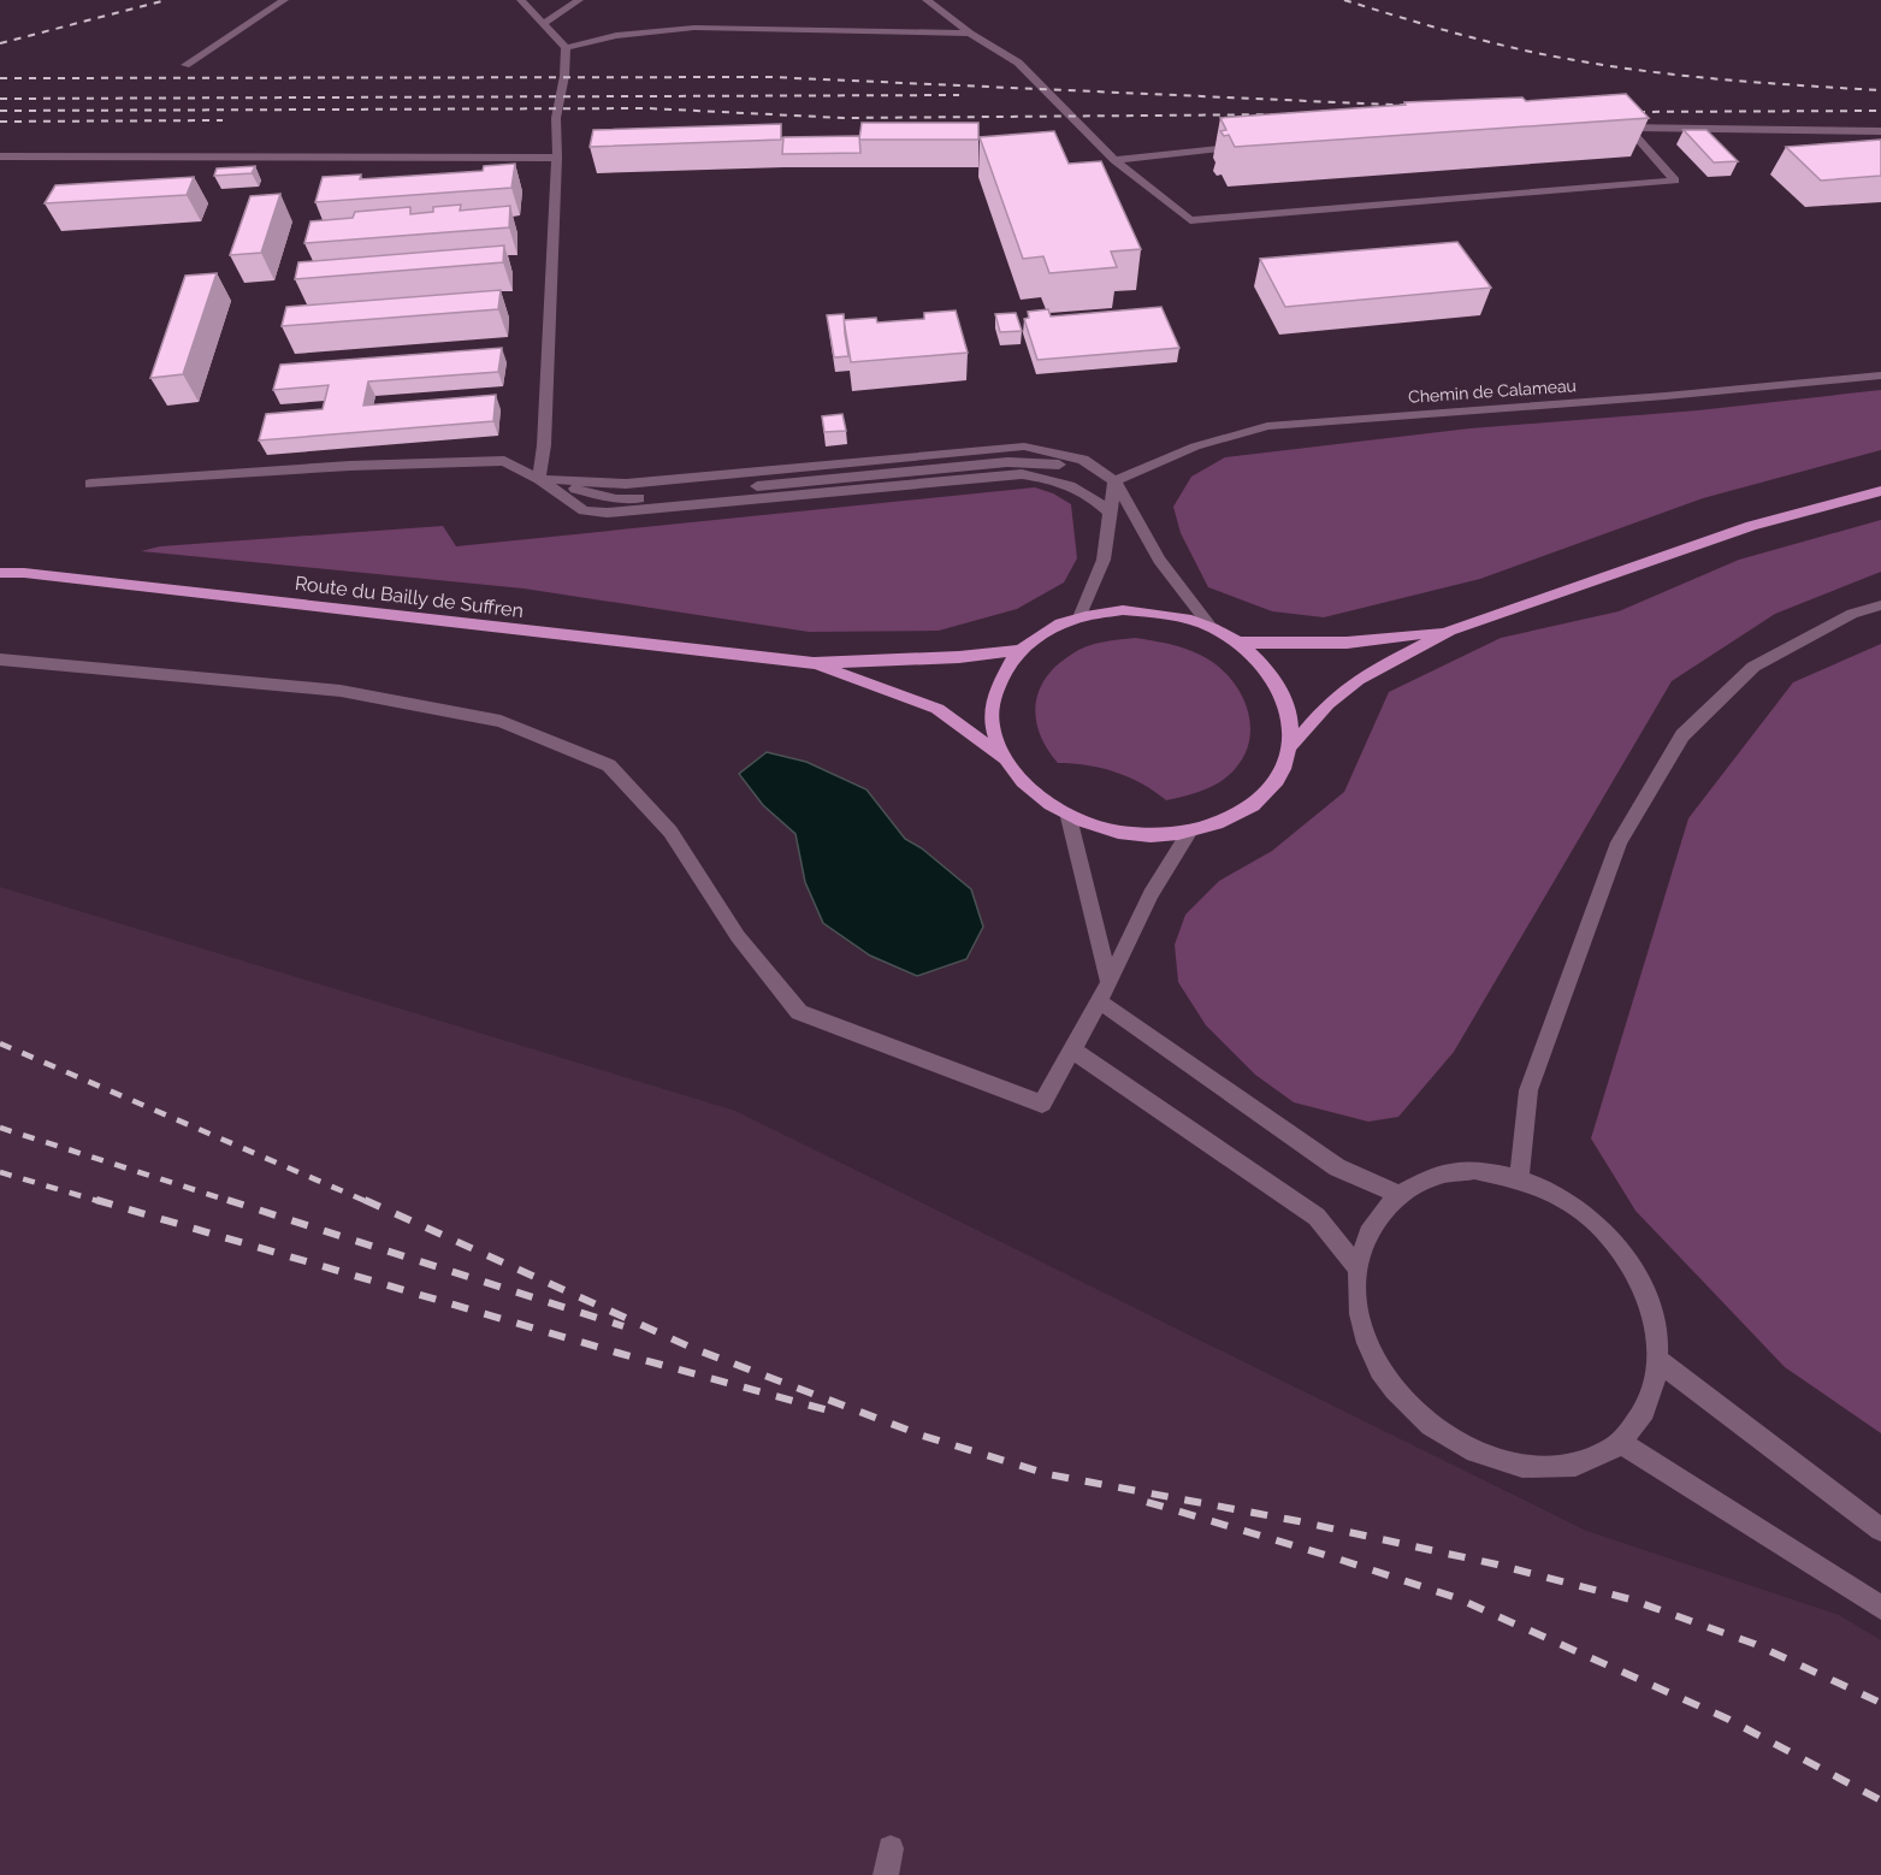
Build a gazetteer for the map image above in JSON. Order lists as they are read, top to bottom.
{
  "streets": {
    "main road": ["Route du Bailly de Suffren"],
    "street": ["Chemin de Calameau"]
  }
}
